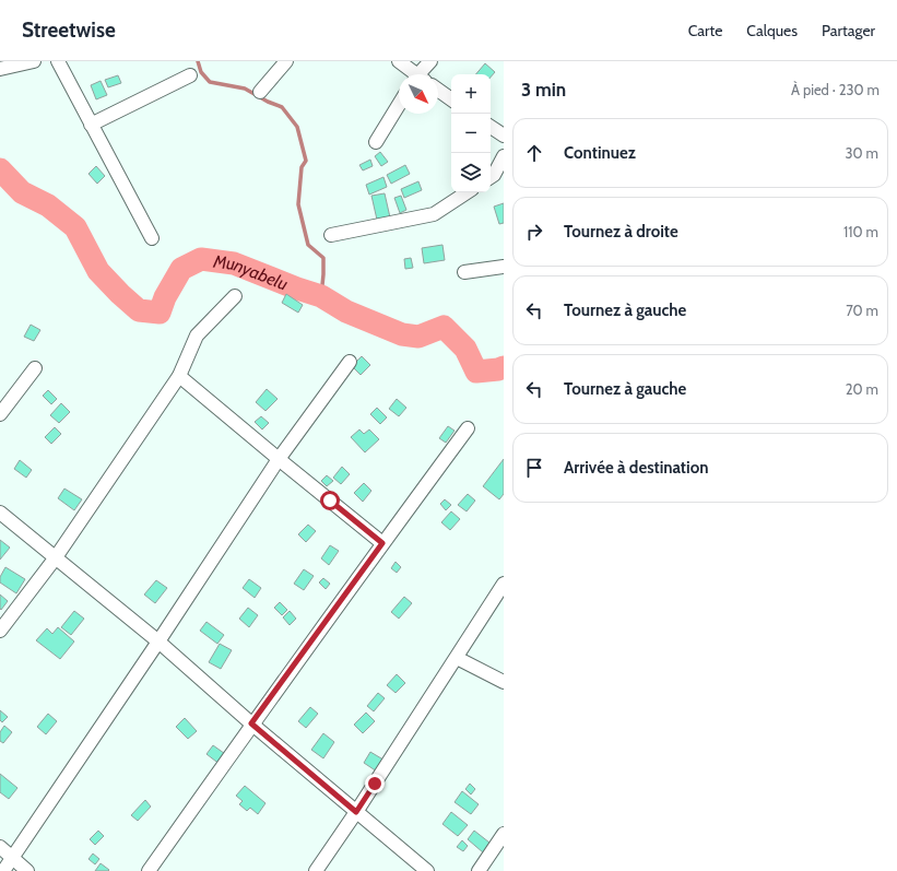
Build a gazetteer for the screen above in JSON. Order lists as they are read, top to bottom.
{
  "water": ["Munyabelu"],
  "north": "bottom right",
  "page": {
    "header": "Streetwise",
    "nav": ["Carte", "Calques", "Partager"],
    "heading": ["3 min", "À pied · 230 m"],
    "map_buttons": ["+", "−"],
    "list": [
      ["Continuez", "30 m"],
      ["Tournez à droite", "110 m"],
      ["Tournez à gauche", "70 m"],
      ["Tournez à gauche", "20 m"],
      "Arrivée à destination"
    ]
  }
}
